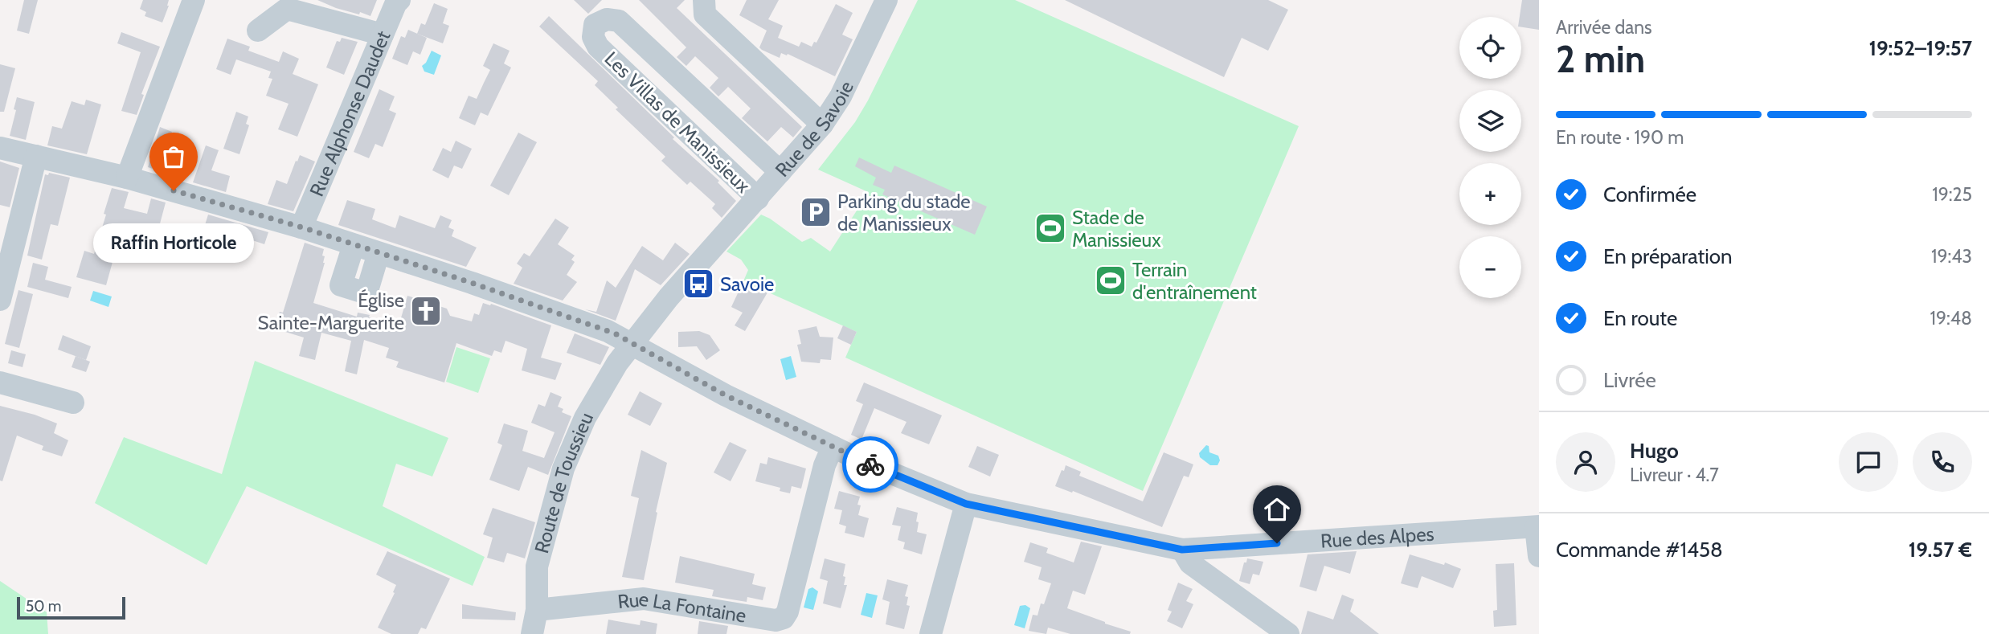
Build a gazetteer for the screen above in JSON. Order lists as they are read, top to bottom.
{
  "streets": {
    "street": [
      "Rue Alphonse Daudet",
      "Les Villas de Manissieux",
      "Rue de Savoie",
      "Route de Toussieu",
      "Rue des Alpes",
      "Rue La Fontaine"
    ]
  },
  "crossings": [
    ["Rue Alphonse Daudet", "Rue des Alpes"],
    ["Les Villas de Manissieux", "Rue de Savoie"],
    ["Rue de Savoie", "Route de Toussieu"],
    ["Rue de Savoie", "Rue des Alpes"],
    ["Route de Toussieu", "Rue des Alpes"],
    ["Route de Toussieu", "Rue La Fontaine"],
    ["Rue des Alpes", "Rue La Fontaine"]
  ],
  "places": {
    "other": ["Raffin Horticole"],
    "parking": ["Parking du stade de Manissieux"],
    "sports": ["Stade de Manissieux", "Terrain d'entraînement"],
    "bus stop": ["Savoie"],
    "church": ["Église Sainte-Marguerite"]
  },
  "scale_bar": "50 m",
  "page": {
    "heading": ["2 min", "Arrivée dans", "19:52–19:57"],
    "panel": [
      "Hugo",
      "Livreur · 4.7",
      "Commande #1458",
      "19.57 €"
    ],
    "map_buttons": ["+", "−"],
    "bar": "En route · 190 m",
    "list": [
      ["Confirmée", "19:25"],
      ["En préparation", "19:43"],
      ["En route", "19:48"],
      "Livrée"
    ],
    "bubble": "Raffin Horticole",
    "scale": "50 m"
  }
}
